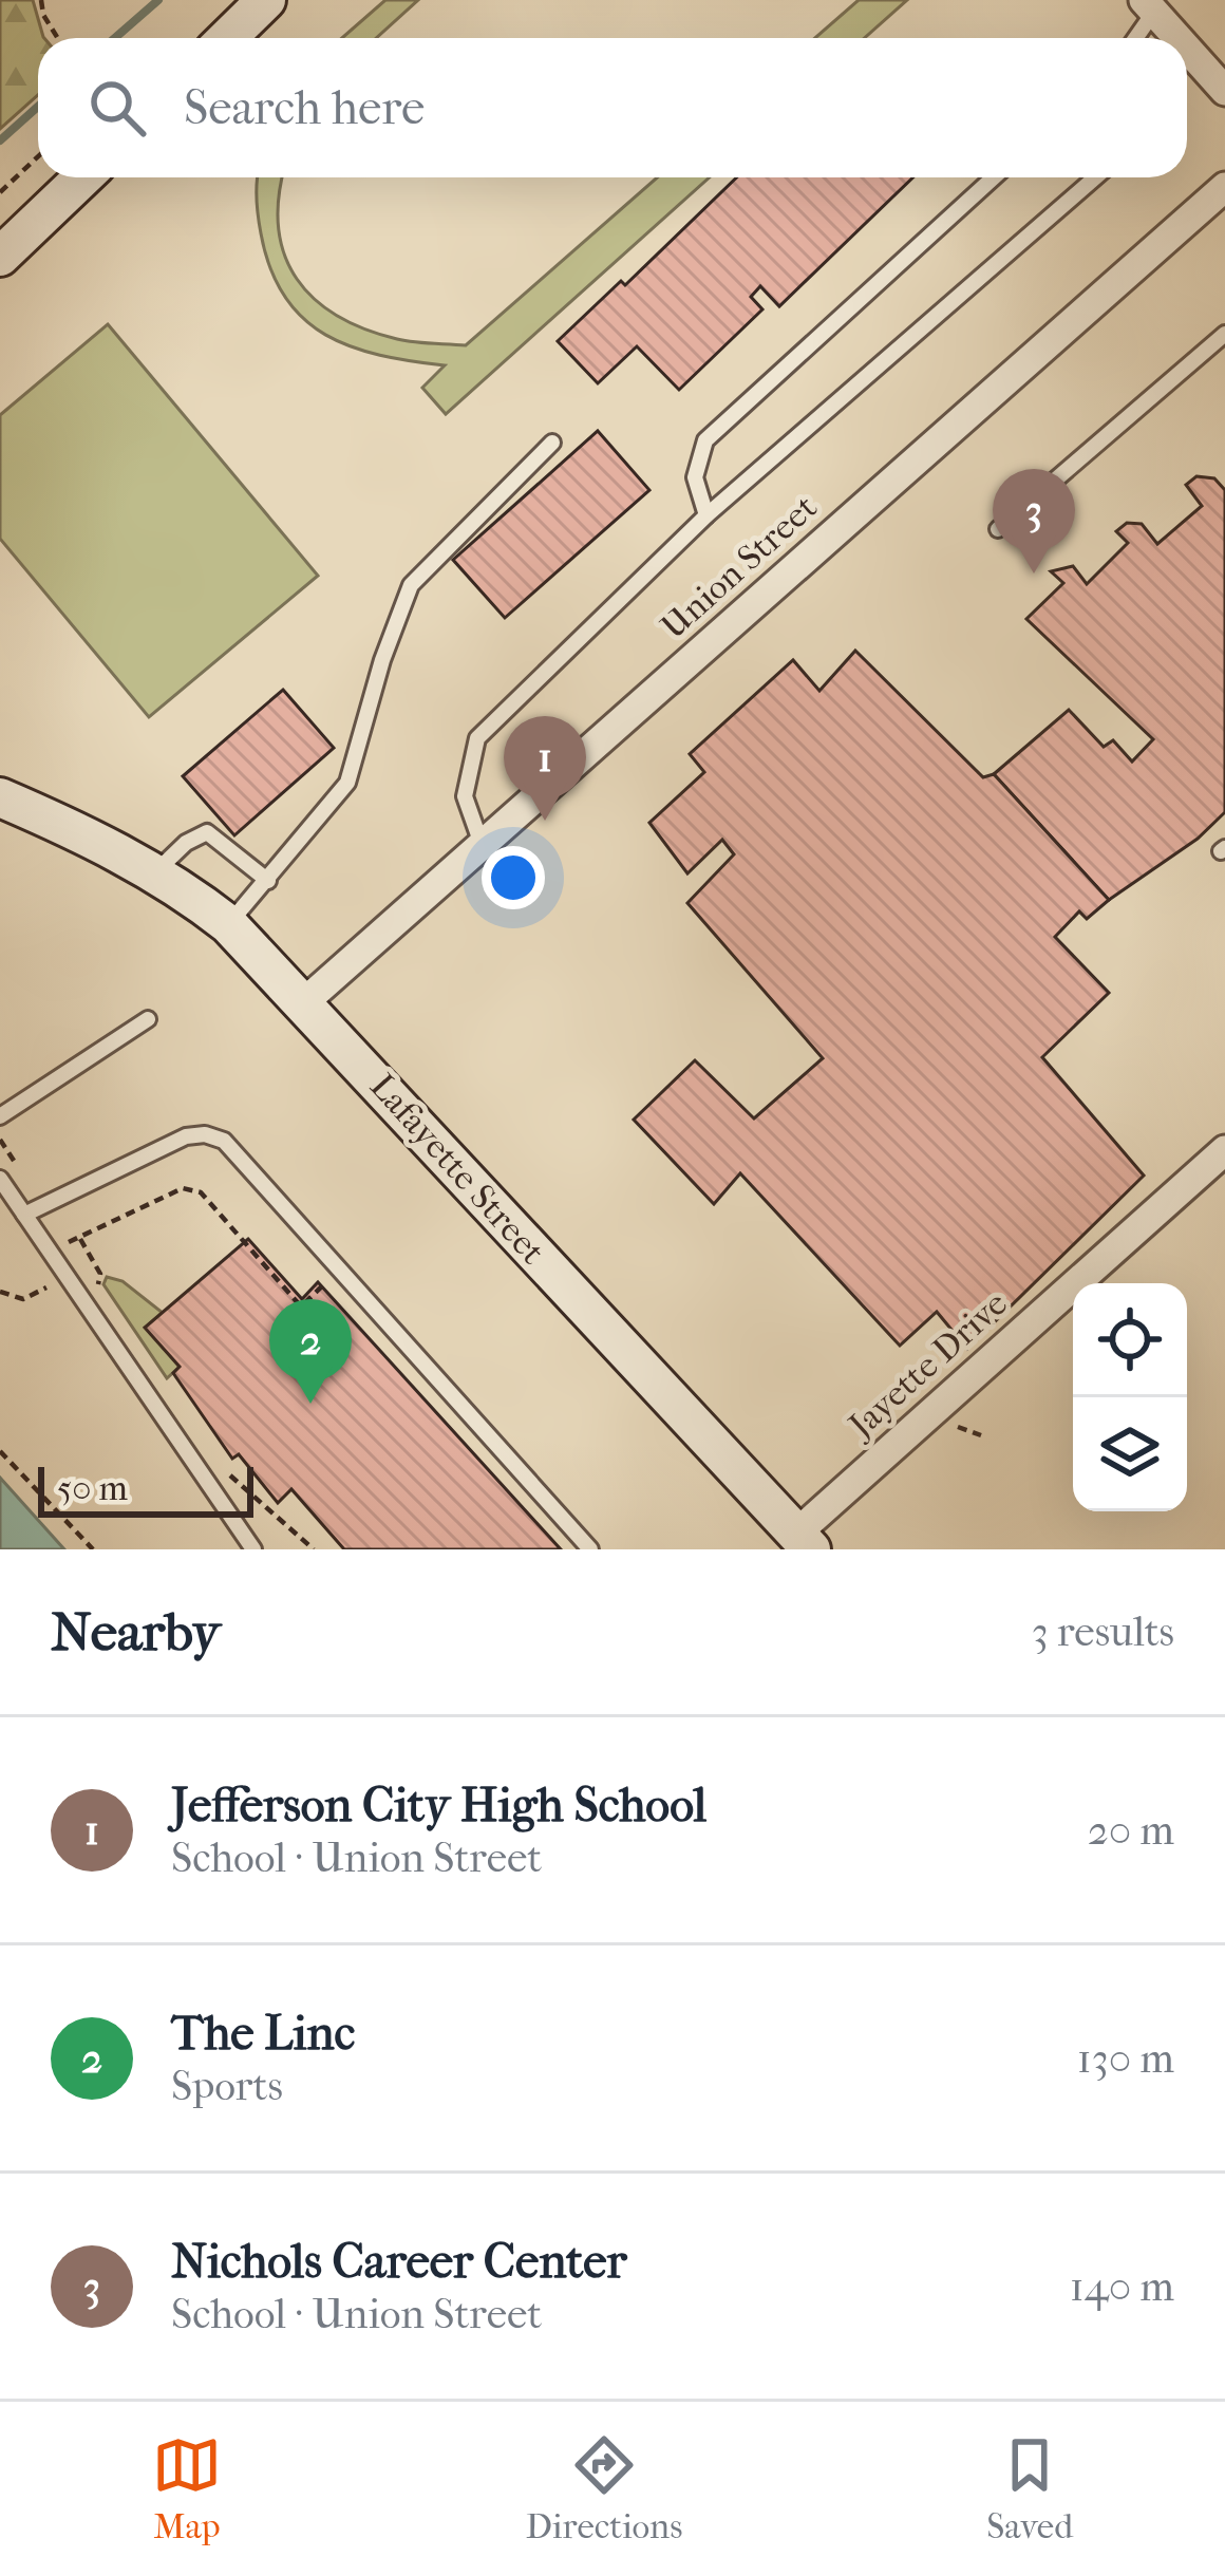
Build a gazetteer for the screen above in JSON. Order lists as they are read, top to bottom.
{
  "streets": {
    "main road": ["Lafayette Street"],
    "street": ["Union Street", "Jayette Drive"]
  },
  "crossings": [
    ["Union Street", "Lafayette Street"],
    ["Lafayette Street", "Jayette Drive"]
  ],
  "scale_bar": "50 m",
  "page": {
    "search": "Search here",
    "pins": ["3", "1", "2"],
    "scale": "50 m",
    "heading": ["Nearby", "3 results"],
    "list": [
      {
        "mark": "1",
        "name": "Jefferson City High School",
        "note": "School · Union Street",
        "value": "20 m"
      },
      {
        "mark": "2",
        "name": "The Linc",
        "note": "Sports",
        "value": "130 m"
      },
      {
        "mark": "3",
        "name": "Nichols Career Center",
        "note": "School · Union Street",
        "value": "140 m"
      }
    ],
    "nav": ["Map", "Directions", "Saved"]
  }
}
